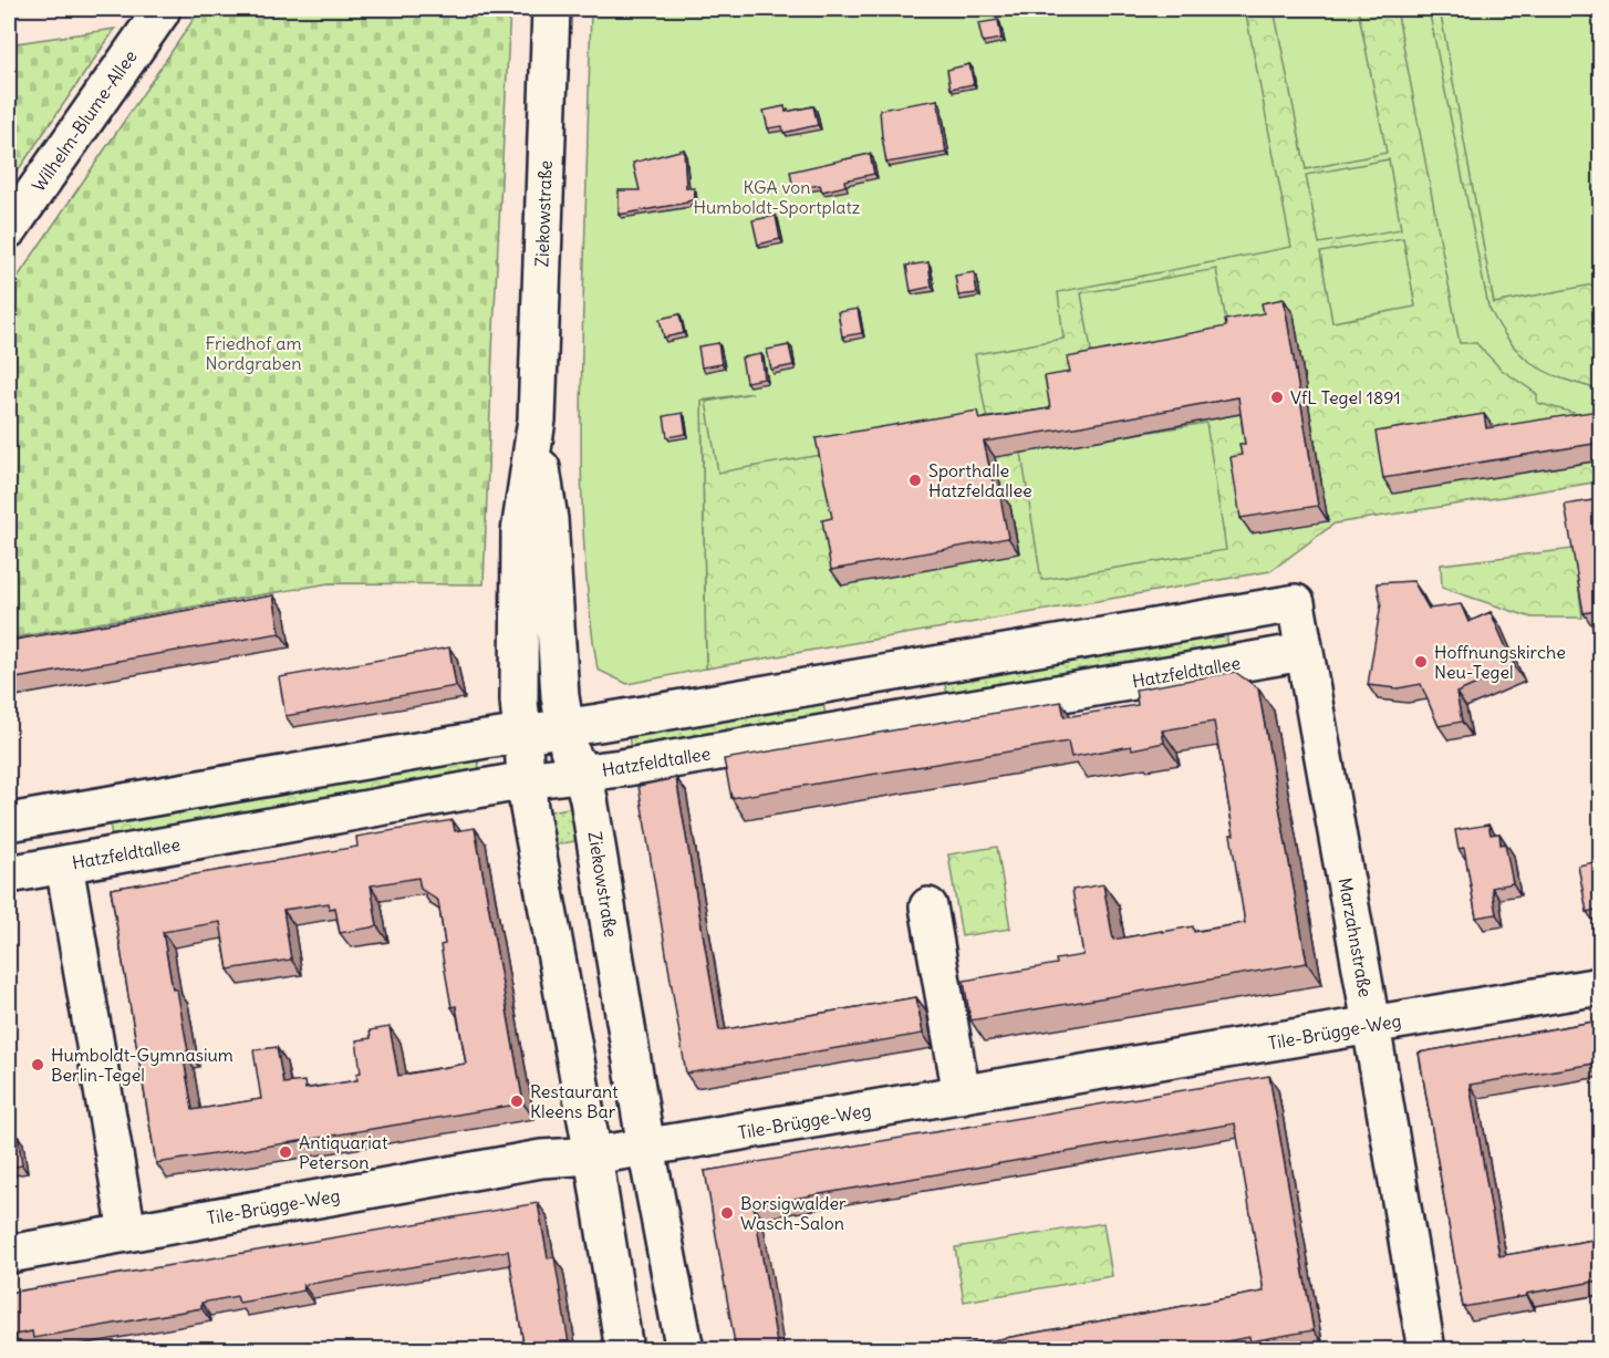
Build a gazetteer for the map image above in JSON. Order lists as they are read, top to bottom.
{
  "streets": {
    "street": [
      "Wilhelm-Blume-Allee",
      "Ziekowstraße",
      "Hatzfeldtallee",
      "Marzahnstraße",
      "Tile-Brügge-Weg"
    ]
  },
  "crossings": [
    ["Ziekowstraße", "Hatzfeldtallee"],
    ["Ziekowstraße", "Marzahnstraße"],
    ["Ziekowstraße", "Tile-Brügge-Weg"],
    ["Hatzfeldtallee", "Marzahnstraße"],
    ["Marzahnstraße", "Tile-Brügge-Weg"]
  ],
  "parks": ["KGA von Humboldt-Sportplatz", "Friedhof am Nordgraben"],
  "places": [
    "VfL Tegel 1891",
    "Sporthalle Hatzfeldallee",
    "Hoffnungskirche Neu-Tegel",
    "Humboldt-Gymnasium Berlin-Tegel",
    "Restaurant Kleens Bar",
    "Antiquariat Peterson",
    "Borsigwalder Wasch-Salon"
  ]
}
